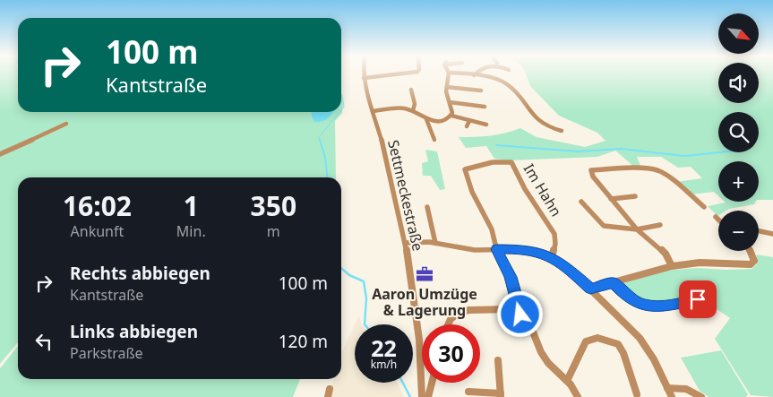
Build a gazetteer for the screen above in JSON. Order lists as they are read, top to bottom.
{
  "streets": {
    "street": ["Im Hahn", "Settmeckestraße"]
  },
  "places": {
    "office": ["Aaron Umzüge & Lagerung"]
  },
  "north": "bottom right",
  "page": {
    "map_buttons": ["+", "−"],
    "turn": ["100 m", "Kantstraße"],
    "eta": [
      "16:02",
      "Ankunft",
      "1",
      "Min.",
      "350",
      "m"
    ],
    "list": [
      {
        "name": "Rechts abbiegen",
        "note": "Kantstraße",
        "value": "100 m"
      },
      {
        "name": "Links abbiegen",
        "note": "Parkstraße",
        "value": "120 m"
      }
    ],
    "speed": "22 km/h",
    "limit": "30"
  }
}
